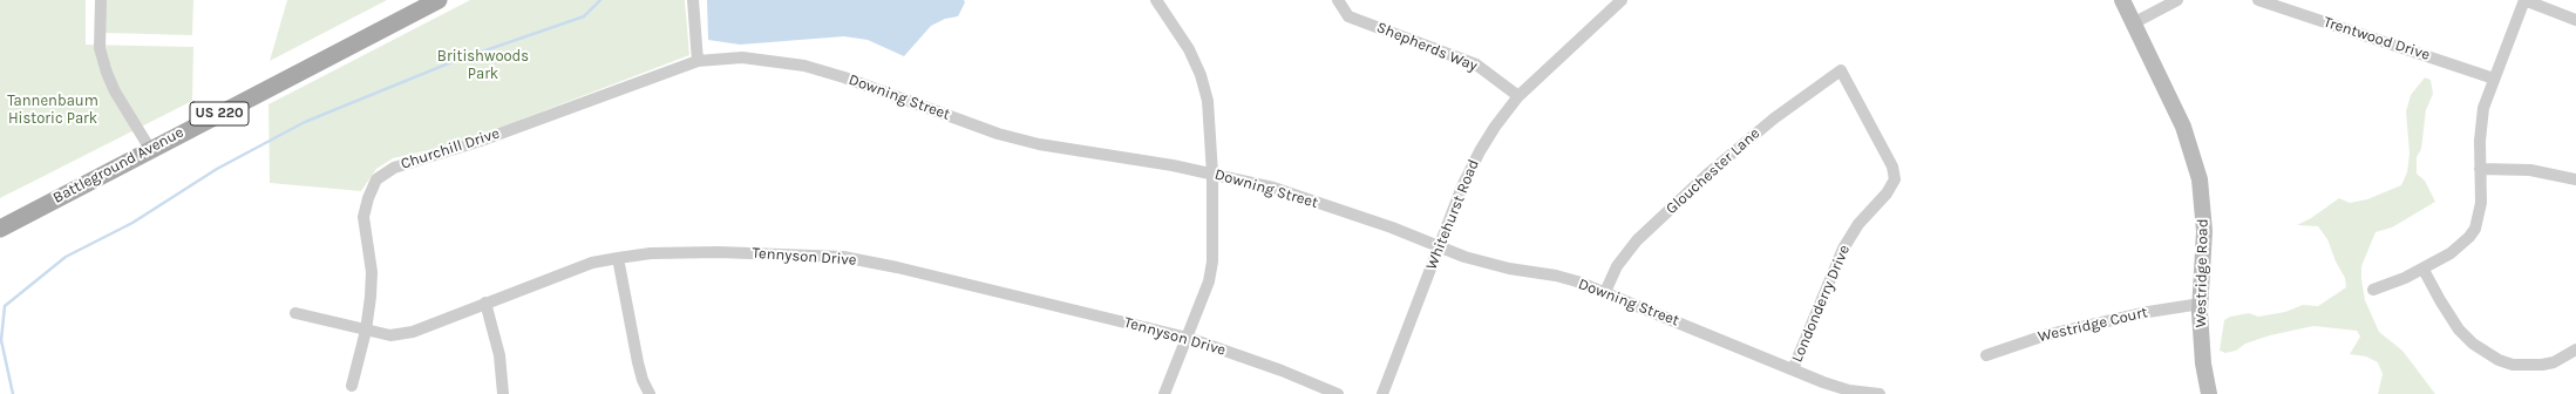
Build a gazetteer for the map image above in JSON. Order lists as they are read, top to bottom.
{
  "streets": {
    "main road": ["US 220", "Battleground Avenue", "Westridge Road"],
    "street": [
      "Trentwood Drive",
      "Shepherds Way",
      "Downing Street",
      "Churchill Drive",
      "Glouchester Lane",
      "Whitehurst Road",
      "Tennyson Drive",
      "Londonderry Drive",
      "Westridge Court"
    ]
  },
  "crossings": [
    ["Shepherds Way", "Whitehurst Road"],
    ["Downing Street", "Churchill Drive"],
    ["Downing Street", "Glouchester Lane"],
    ["Downing Street", "Whitehurst Road"],
    ["Downing Street", "Londonderry Drive"],
    ["Churchill Drive", "Tennyson Drive"],
    ["Glouchester Lane", "Londonderry Drive"],
    ["Westridge Road", "Westridge Court"]
  ],
  "parks": ["Britishwoods Park", "Tannenbaum Historic Park"]
}
